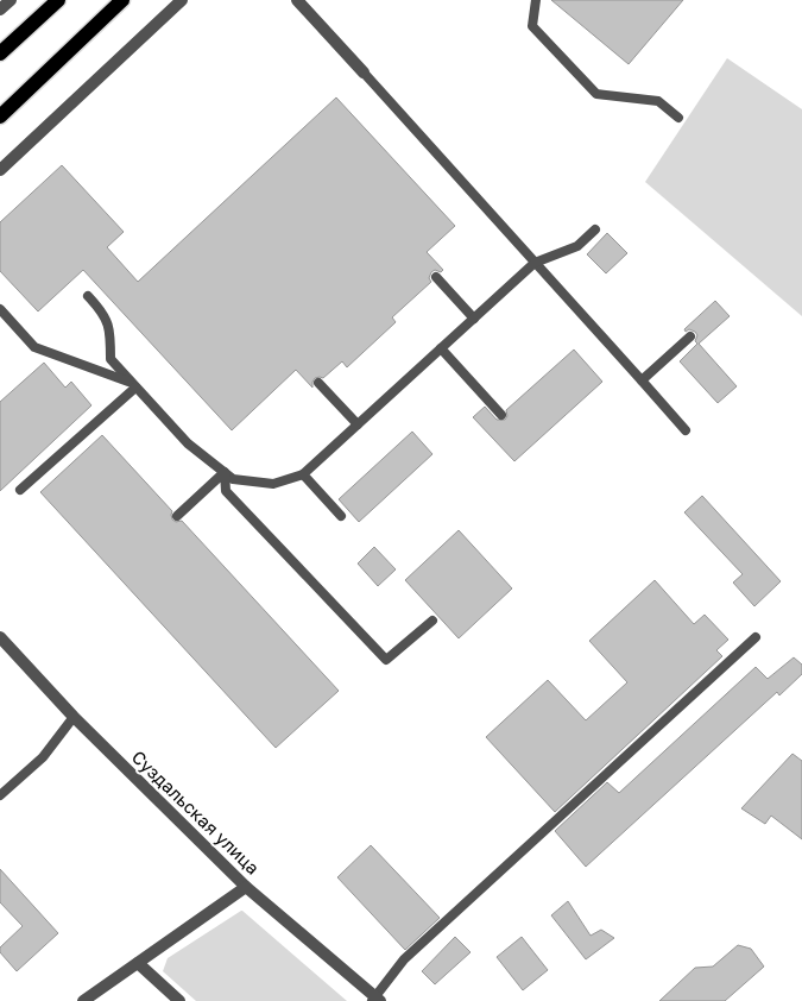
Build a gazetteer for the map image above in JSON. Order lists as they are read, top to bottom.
{
  "streets": {
    "street": ["Суздальская улица"]
  }
}
